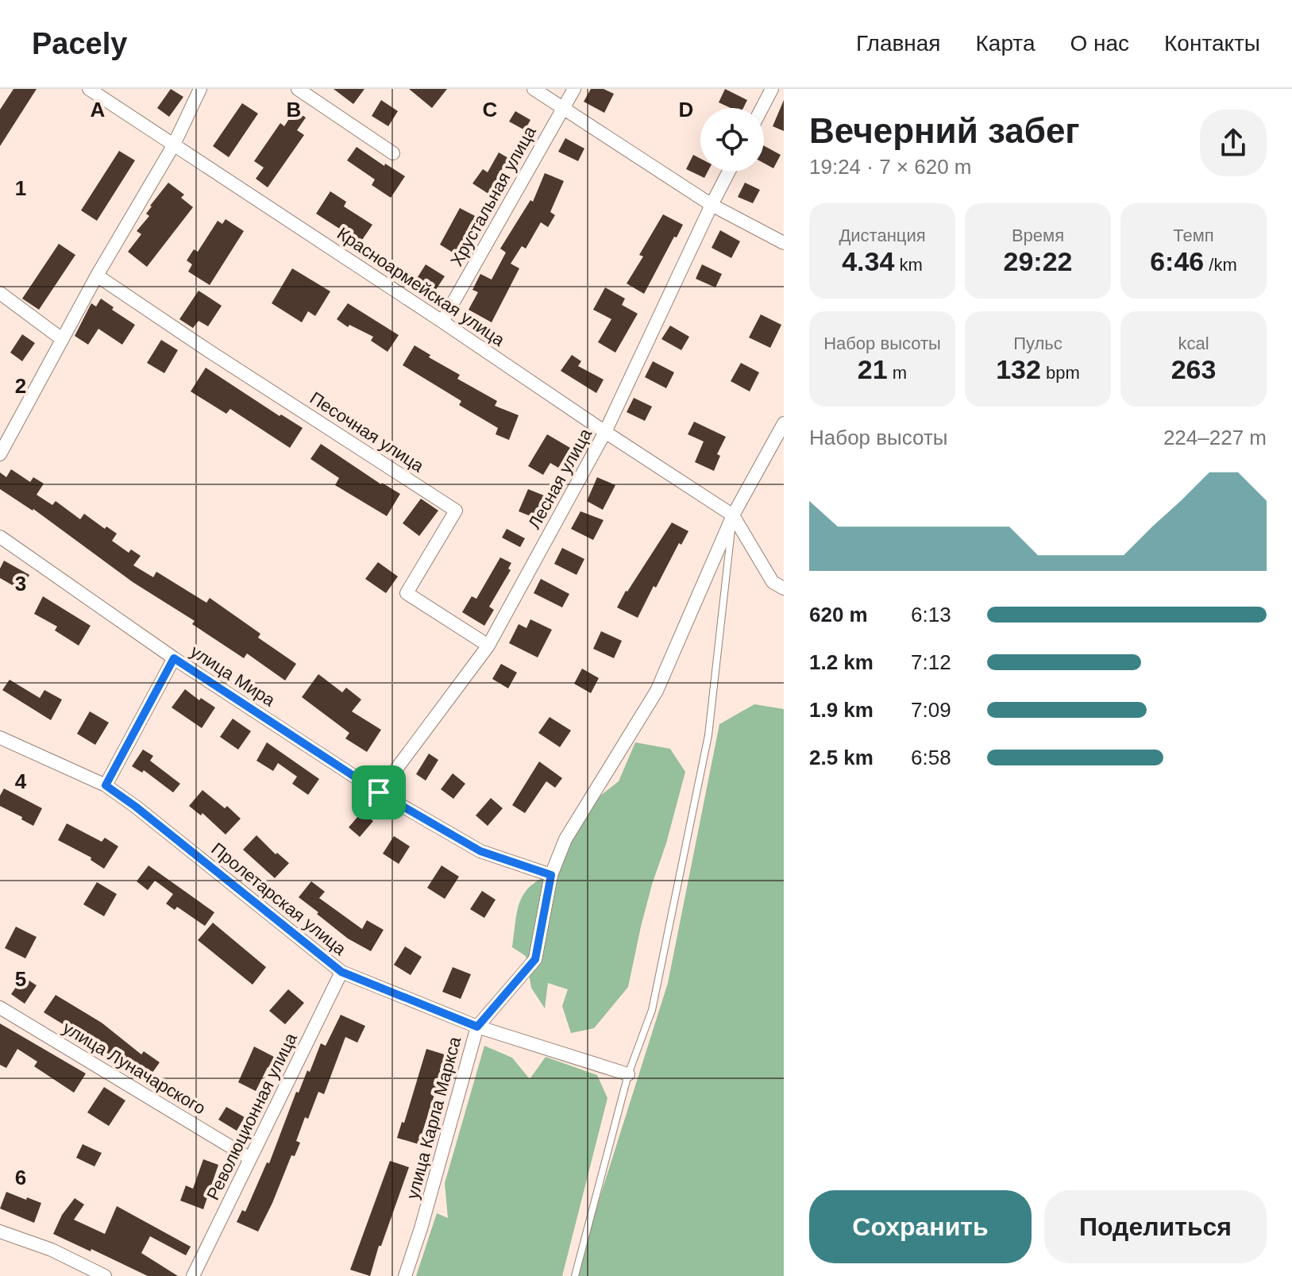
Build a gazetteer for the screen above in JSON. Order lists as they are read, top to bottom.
{
  "streets": {
    "street": [
      "Хрустальная улица",
      "Красноармейская улица",
      "Песочная улица",
      "Лесная улица",
      "улица Мира",
      "Пролетарская улица",
      "улица Луначарского",
      "Революционная улица",
      "улица Карла Маркса"
    ]
  },
  "crossings": [
    ["Хрустальная улица", "Красноармейская улица"],
    ["Красноармейская улица", "Лесная улица"],
    ["Песочная улица", "Лесная улица"],
    ["Лесная улица", "улица Мира"],
    ["улица Мира", "улица Карла Маркса"],
    ["Пролетарская улица", "Революционная улица"],
    ["Пролетарская улица", "улица Карла Маркса"],
    ["улица Луначарского", "Революционная улица"]
  ],
  "page": {
    "header": "Pacely",
    "nav": [
      "Главная",
      "Карта",
      "О нас",
      "Контакты"
    ],
    "heading": ["Вечерний забег", "19:24 · 7 × 620 m"],
    "stats": [
      ["Дистанция", "4.34 km"],
      ["Время", "29:22"],
      ["Темп", "6:46 /km"],
      ["Набор высоты", "21 m"],
      ["Пульс", "132 bpm"],
      ["kcal", "263"]
    ],
    "chart": ["Набор высоты", "224–227 m"],
    "list": [
      {
        "name": "620 m",
        "note": "6:13"
      },
      {
        "name": "1.2 km",
        "note": "7:12"
      },
      {
        "name": "1.9 km",
        "note": "7:09"
      },
      {
        "name": "2.5 km",
        "note": "6:58"
      }
    ],
    "buttons": ["Сохранить", "Поделиться"]
  },
  "grid": {
    "columns": [
      "A",
      "B",
      "C",
      "D"
    ],
    "rows": [
      "1",
      "2",
      "3",
      "4",
      "5",
      "6"
    ]
  }
}
